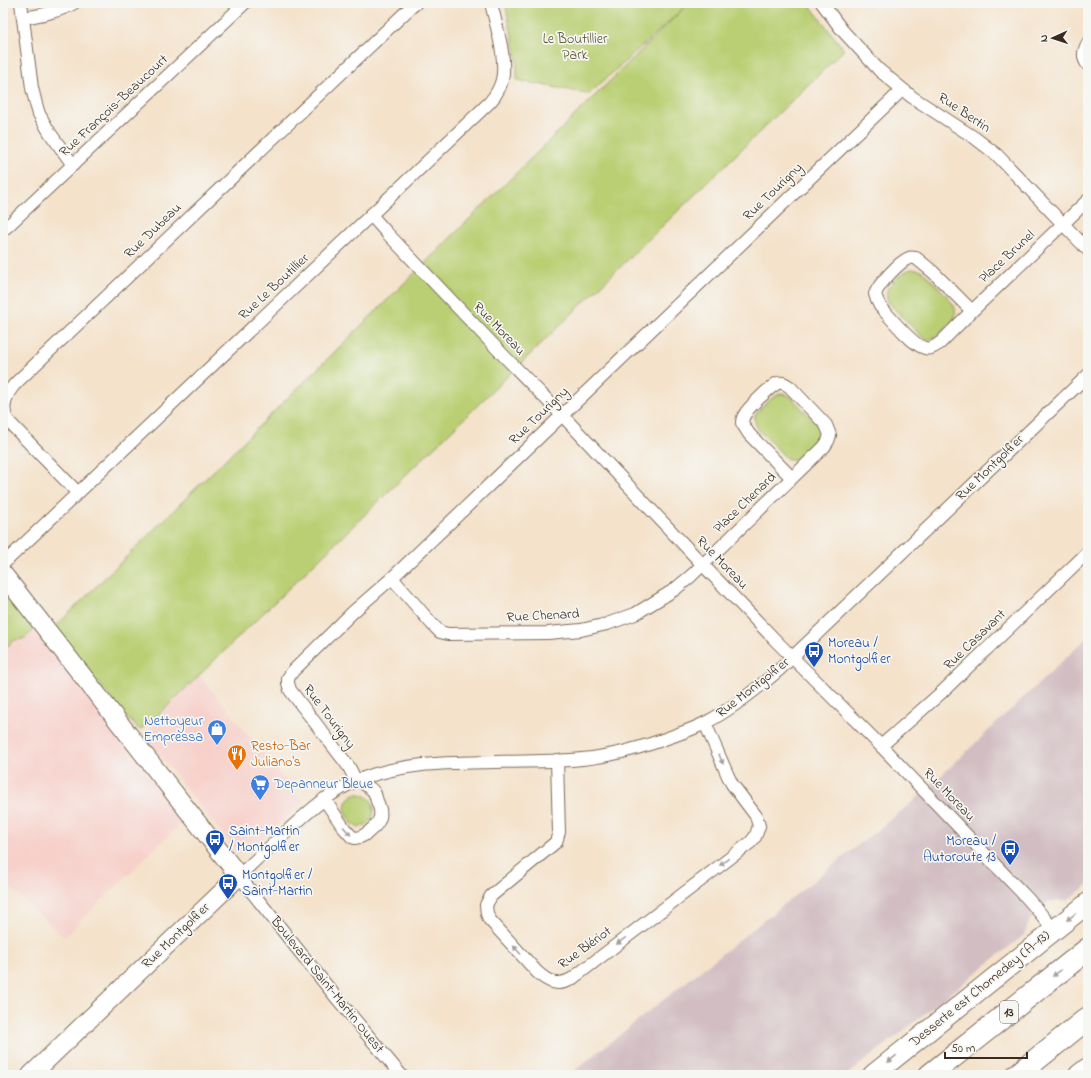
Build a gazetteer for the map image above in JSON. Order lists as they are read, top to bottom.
{
  "streets": {
    "highway": ["13"],
    "main road": ["Rue Montgolfier", "Boulevard Saint-Martin Ouest", "Desserte est Chomedey (A-13)"],
    "street": [
      "Rue François-Beaucourt",
      "Rue Bertin",
      "Rue Tourigny",
      "Rue Dubeau",
      "Place Brunel",
      "Rue Le Boutillier",
      "Rue Moreau",
      "Place Chenard",
      "Rue Chenard",
      "Rue Casavant",
      "Rue Blériot"
    ]
  },
  "crossings": [
    ["Rue Bertin", "Rue Tourigny"],
    ["Rue Bertin", "Place Brunel"],
    ["Rue Tourigny", "Rue Moreau"],
    ["Rue Tourigny", "Rue Montgolfier"],
    ["Rue Tourigny", "Rue Chenard"],
    ["Rue Dubeau", "Rue Le Boutillier"],
    ["Rue Le Boutillier", "Rue Moreau"],
    ["Rue Moreau", "Rue Montgolfier"],
    ["Rue Moreau", "Place Chenard"],
    ["Rue Moreau", "Rue Chenard"],
    ["Rue Moreau", "Rue Casavant"],
    ["Rue Moreau", "Desserte est Chomedey (A-13)"],
    ["Rue Montgolfier", "Rue Blériot"],
    ["Rue Montgolfier", "Boulevard Saint-Martin Ouest"],
    ["Place Chenard", "Rue Chenard"]
  ],
  "one_way": ["Desserte est Chomedey (A-13)"],
  "parks": ["Le Boutillier Park"],
  "places": {
    "bus stop": [
      "Moreau / Montgolfier",
      "Saint-Martin / Montgolfier",
      "Moreau / Autoroute 13",
      "Montgolfier / Saint-Martin"
    ],
    "shop": ["Nettoyeur Empressa"],
    "restaurant": ["Resto-Bar Juliano's"],
    "supermarket": ["Depanneur Bleue"]
  },
  "scale_bar": "50 m",
  "north": "left"
}
